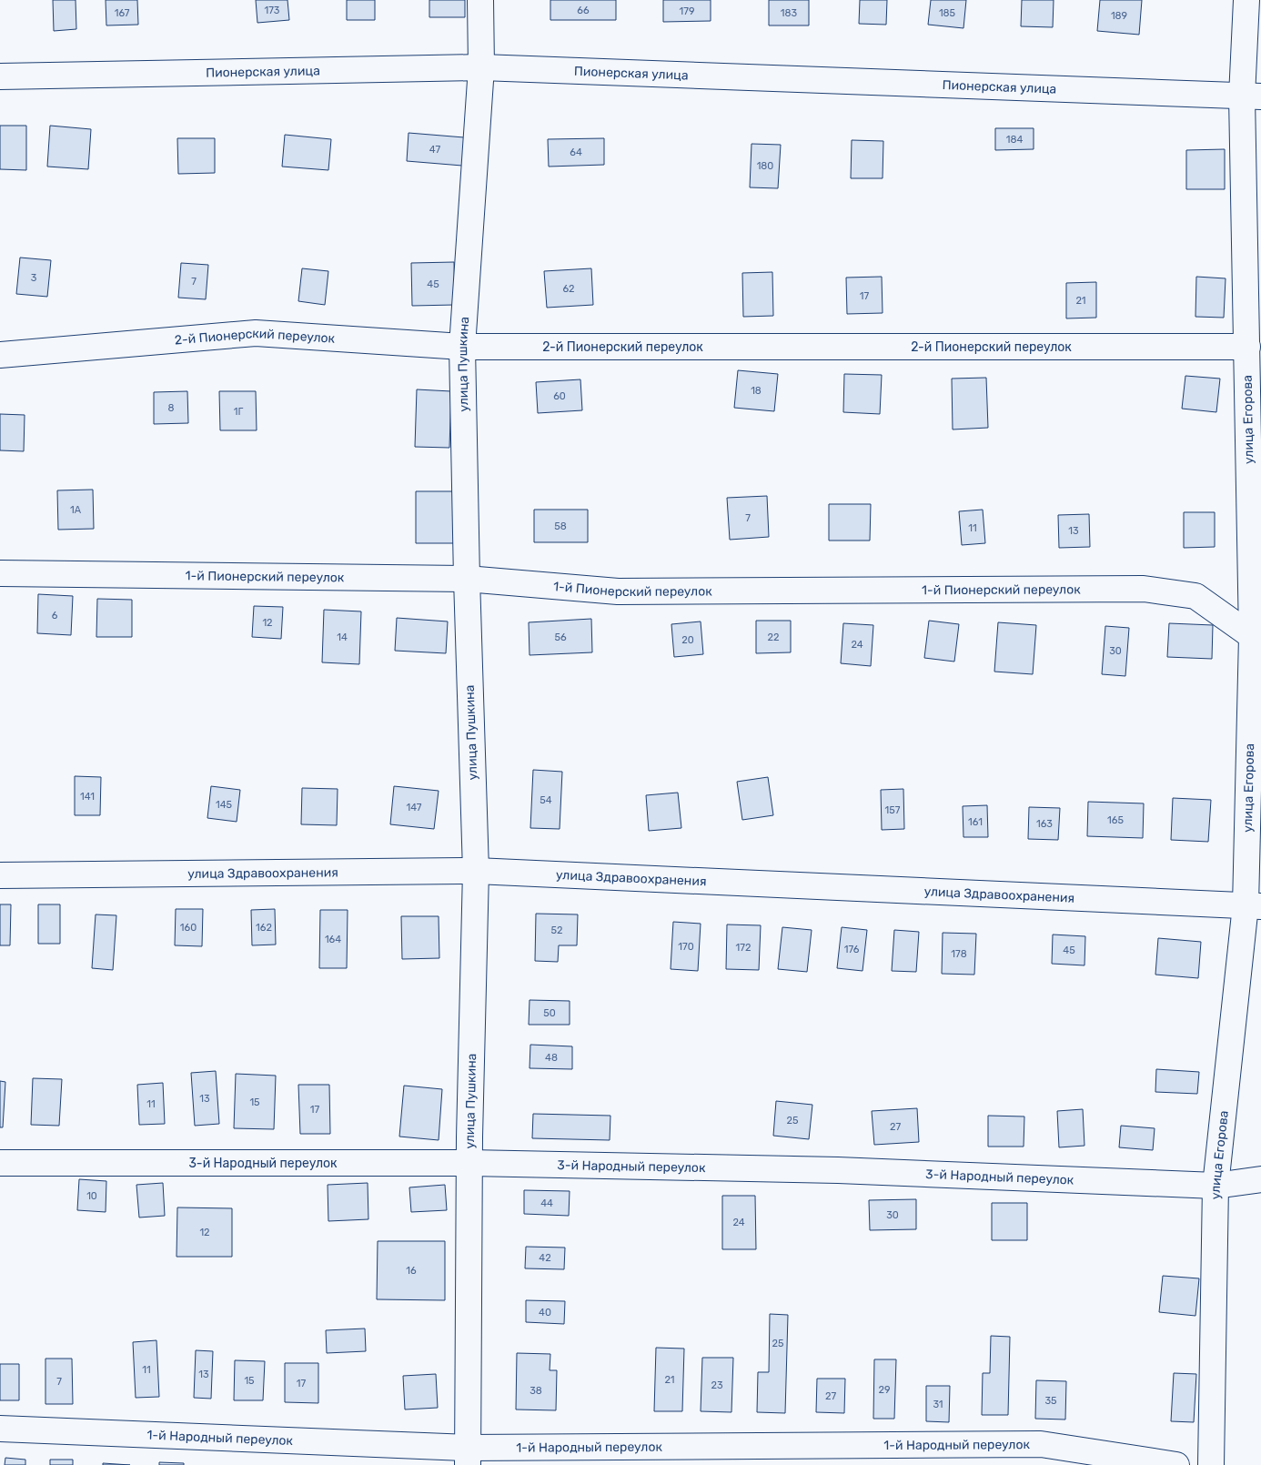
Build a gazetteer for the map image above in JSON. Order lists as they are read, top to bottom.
{
  "streets": {
    "street": [
      "Пионерская улица",
      "2-й Пионерский переулок",
      "улица Пушкина",
      "улица Егорова",
      "1-й Пионерский переулок",
      "улица Здравоохранения",
      "3-й Народный переулок",
      "1-й Народный переулок"
    ]
  },
  "crossings": [
    ["Пионерская улица", "улица Пушкина"],
    ["Пионерская улица", "улица Егорова"],
    ["2-й Пионерский переулок", "улица Пушкина"],
    ["2-й Пионерский переулок", "улица Егорова"],
    ["улица Пушкина", "1-й Пионерский переулок"],
    ["улица Пушкина", "улица Здравоохранения"],
    ["улица Пушкина", "3-й Народный переулок"],
    ["улица Пушкина", "1-й Народный переулок"],
    ["улица Егорова", "1-й Пионерский переулок"],
    ["улица Егорова", "улица Здравоохранения"],
    ["улица Егорова", "3-й Народный переулок"]
  ],
  "house_numbers": [
    "173",
    "66",
    "179",
    "167",
    "183",
    "185",
    "189",
    "184",
    "47",
    "64",
    "180",
    "3",
    "7",
    "45",
    "62",
    "17",
    "21",
    "18",
    "60",
    "8",
    "1Г",
    "1А",
    "7",
    "58",
    "11",
    "13",
    "6",
    "12",
    "14",
    "56",
    "22",
    "20",
    "24",
    "30",
    "141",
    "54",
    "145",
    "147",
    "157",
    "165",
    "161",
    "163",
    "160",
    "162",
    "52",
    "164",
    "170",
    "172",
    "176",
    "45",
    "178",
    "50",
    "48",
    "13",
    "15",
    "11",
    "17",
    "25",
    "27",
    "10",
    "44",
    "30",
    "24",
    "12",
    "42",
    "16",
    "40",
    "25",
    "11",
    "13",
    "21",
    "15",
    "7",
    "17",
    "23",
    "29",
    "38",
    "27",
    "35",
    "31"
  ]
}
